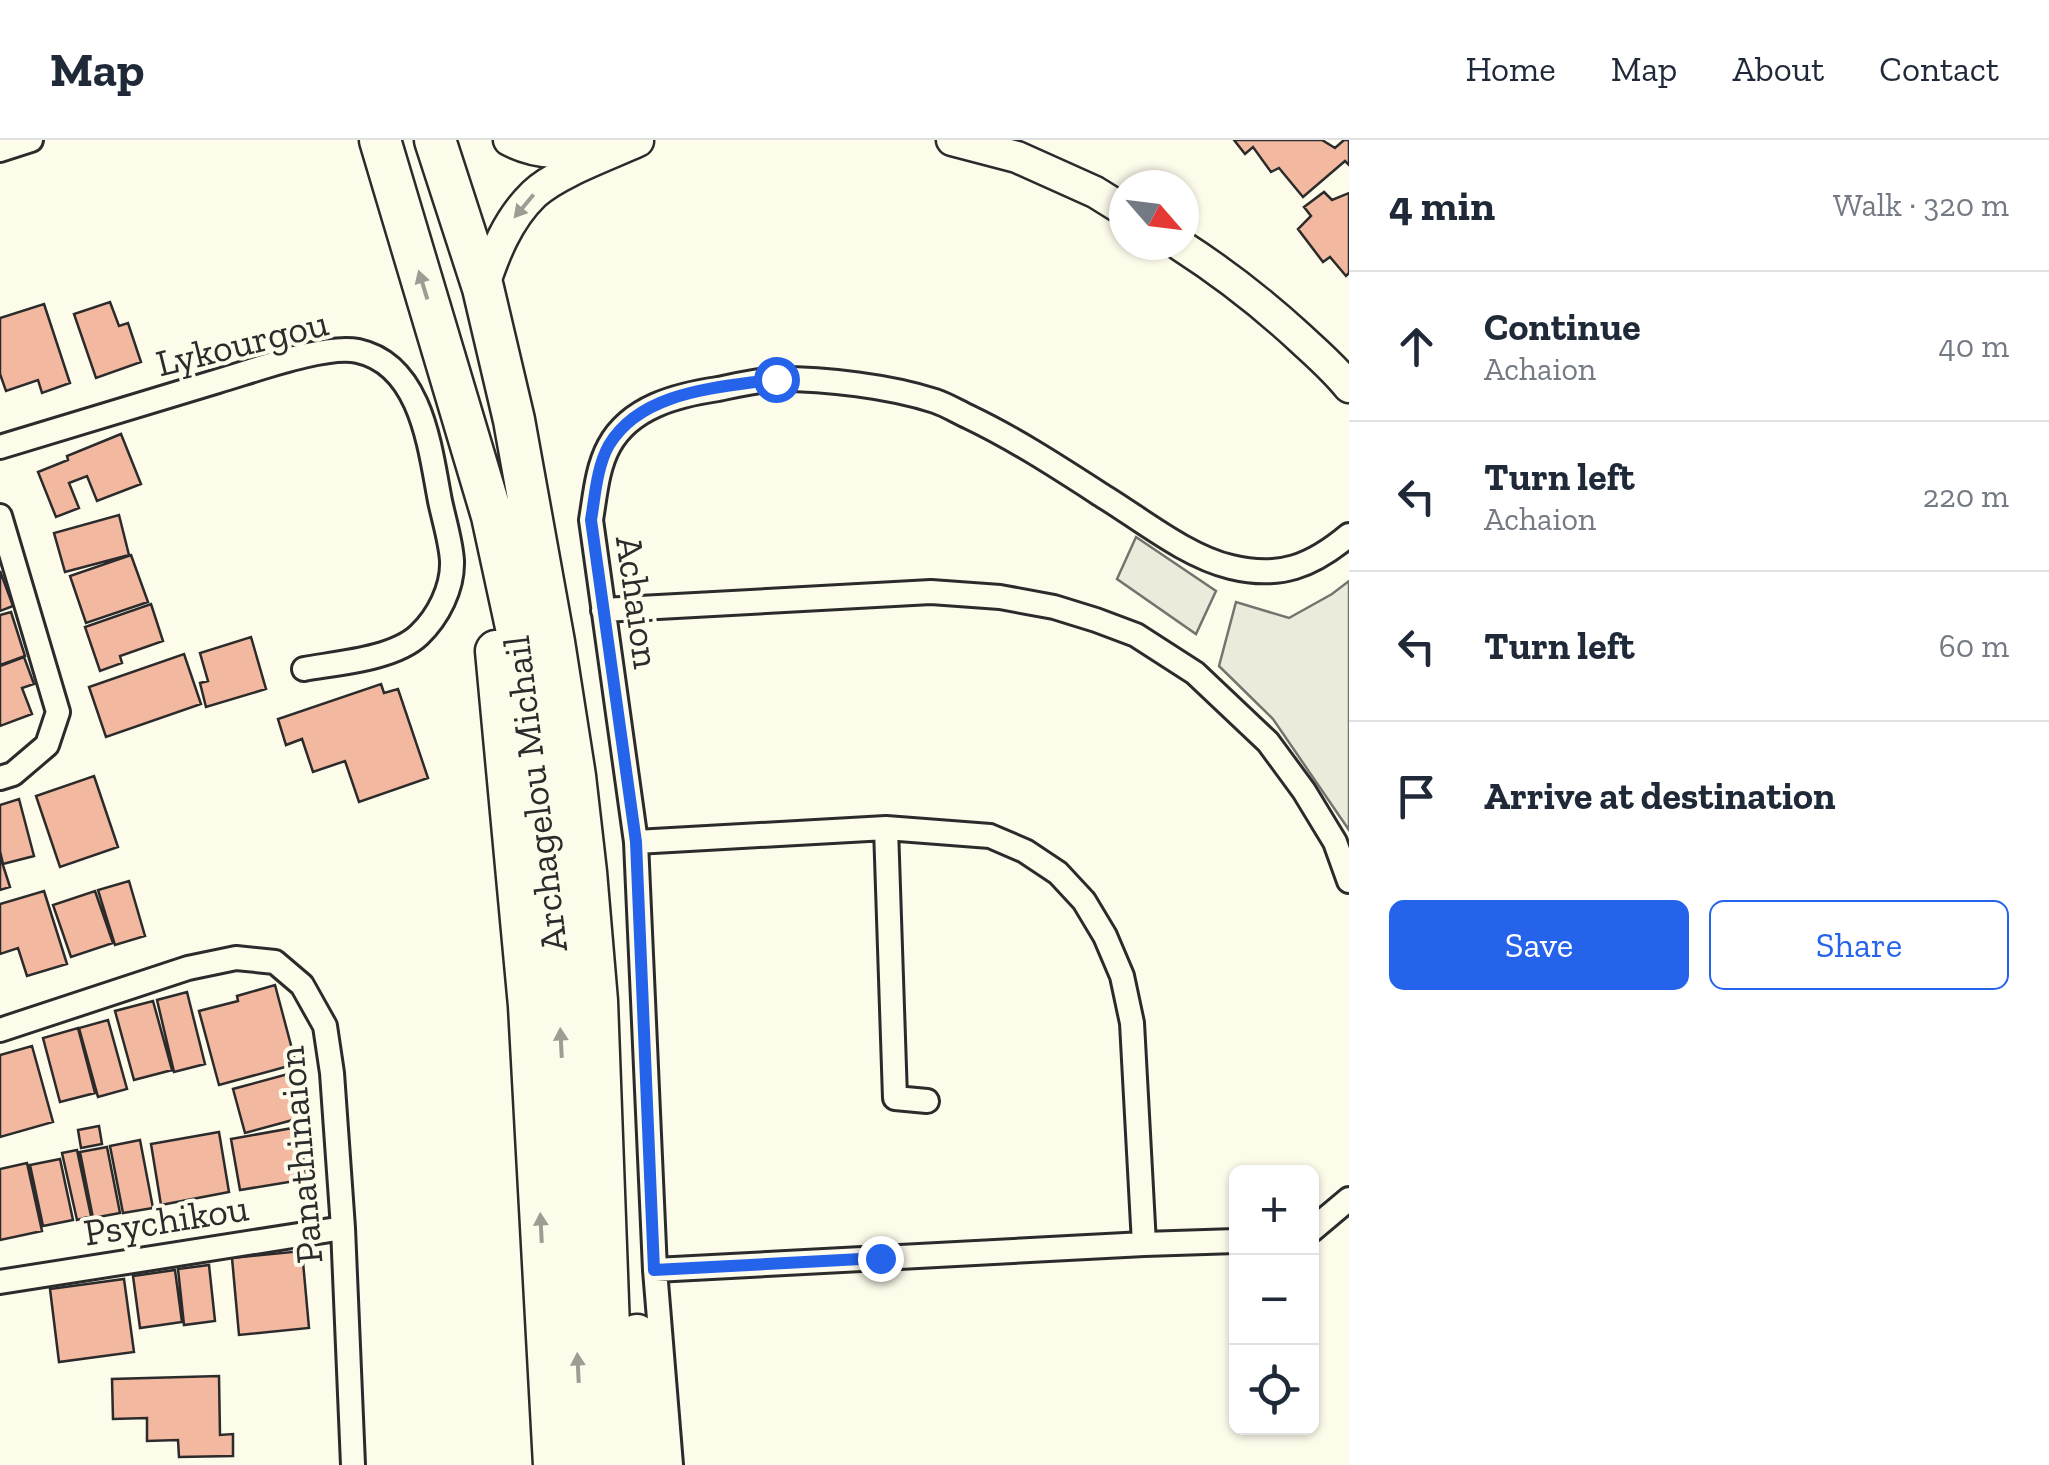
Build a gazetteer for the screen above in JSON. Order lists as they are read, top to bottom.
{
  "streets": {
    "highway": ["Archagelou Michail"],
    "street": [
      "Lykourgou",
      "Achaion",
      "Panathinaion",
      "Psychikou"
    ]
  },
  "crossings": [
    ["Panathinaion", "Psychikou"]
  ],
  "north": "bottom right",
  "page": {
    "header": "Map",
    "nav": [
      "Home",
      "Map",
      "About",
      "Contact"
    ],
    "heading": ["4 min", "Walk · 320 m"],
    "list": [
      ["Continue", "Achaion", "40 m"],
      ["Turn left", "Achaion", "220 m"],
      ["Turn left", "60 m"],
      "Arrive at destination"
    ],
    "buttons": ["Save", "Share"],
    "map_buttons": ["+", "−"]
  }
}
